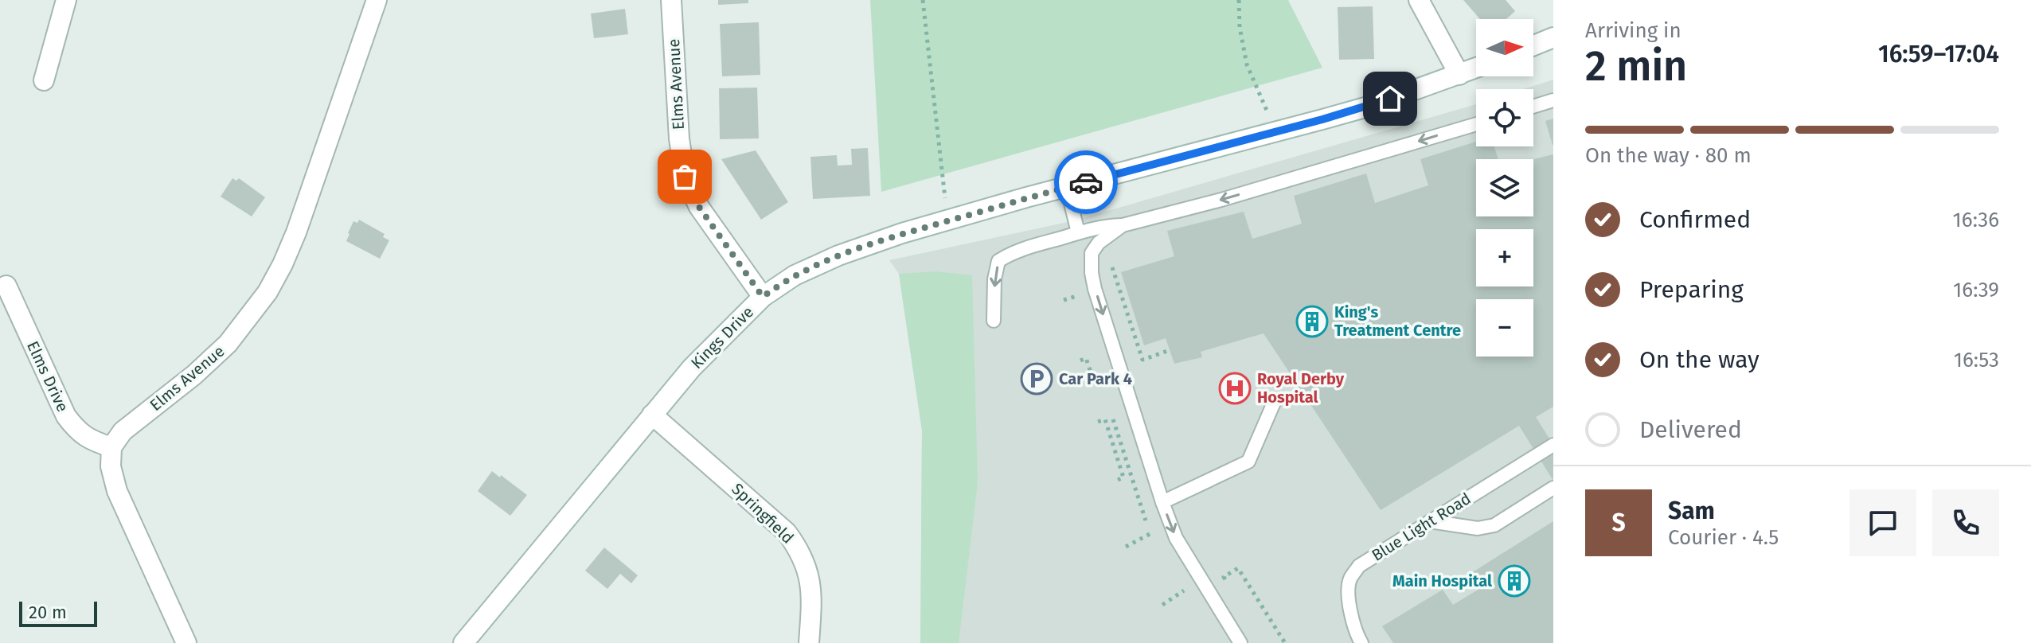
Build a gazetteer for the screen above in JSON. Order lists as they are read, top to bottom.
{
  "streets": {
    "street": [
      "Elms Avenue",
      "Kings Drive",
      "Elms Drive",
      "Springfield"
    ],
    "lane": ["Blue Light Road"]
  },
  "crossings": [
    ["Elms Avenue", "Kings Drive"],
    ["Elms Avenue", "Elms Drive"],
    ["Kings Drive", "Springfield"]
  ],
  "places": {
    "building": ["King's Treatment Centre", "Main Hospital"],
    "parking": ["Car Park 4"],
    "hospital": ["Royal Derby Hospital"]
  },
  "scale_bar": "20 m",
  "north": "right",
  "page": {
    "heading": ["2 min", "Arriving in", "16:59–17:04"],
    "panel": ["Sam", "Courier · 4.5"],
    "map_buttons": ["+", "−"],
    "bar": "On the way · 80 m",
    "list": [
      ["Confirmed", "16:36"],
      ["Preparing", "16:39"],
      ["On the way", "16:53"],
      "Delivered"
    ],
    "round": "S",
    "scale": "20 m"
  }
}
